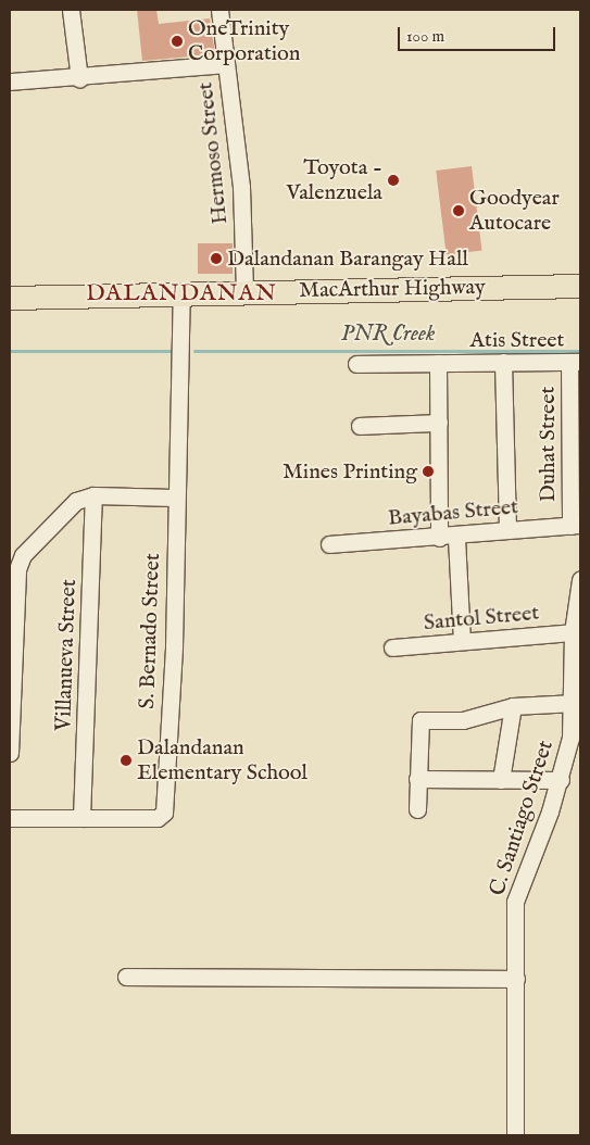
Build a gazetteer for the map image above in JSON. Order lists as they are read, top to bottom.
{
  "streets": {
    "highway": ["MacArthur Highway"],
    "street": [
      "Hermoso Street",
      "Atis Street",
      "Duhat Street",
      "Bayabas Street",
      "Santol Street",
      "S. Bernado Street",
      "Villanueva Street",
      "C. Santiago Street"
    ]
  },
  "crossings": [
    ["Hermoso Street", "MacArthur Highway"],
    ["MacArthur Highway", "S. Bernado Street"],
    ["Atis Street", "Duhat Street"],
    ["Duhat Street", "Bayabas Street"],
    ["Santol Street", "C. Santiago Street"],
    ["S. Bernado Street", "Villanueva Street"]
  ],
  "districts": ["DALANDANAN"],
  "water": ["PNR Creek"],
  "places": [
    "OneTrinity Corporation",
    "Toyota - Valenzuela",
    "Goodyear Autocare",
    "Dalandanan Barangay Hall",
    "Mines Printing",
    "Dalandanan Elementary School"
  ],
  "scale_bar": "100 m"
}
